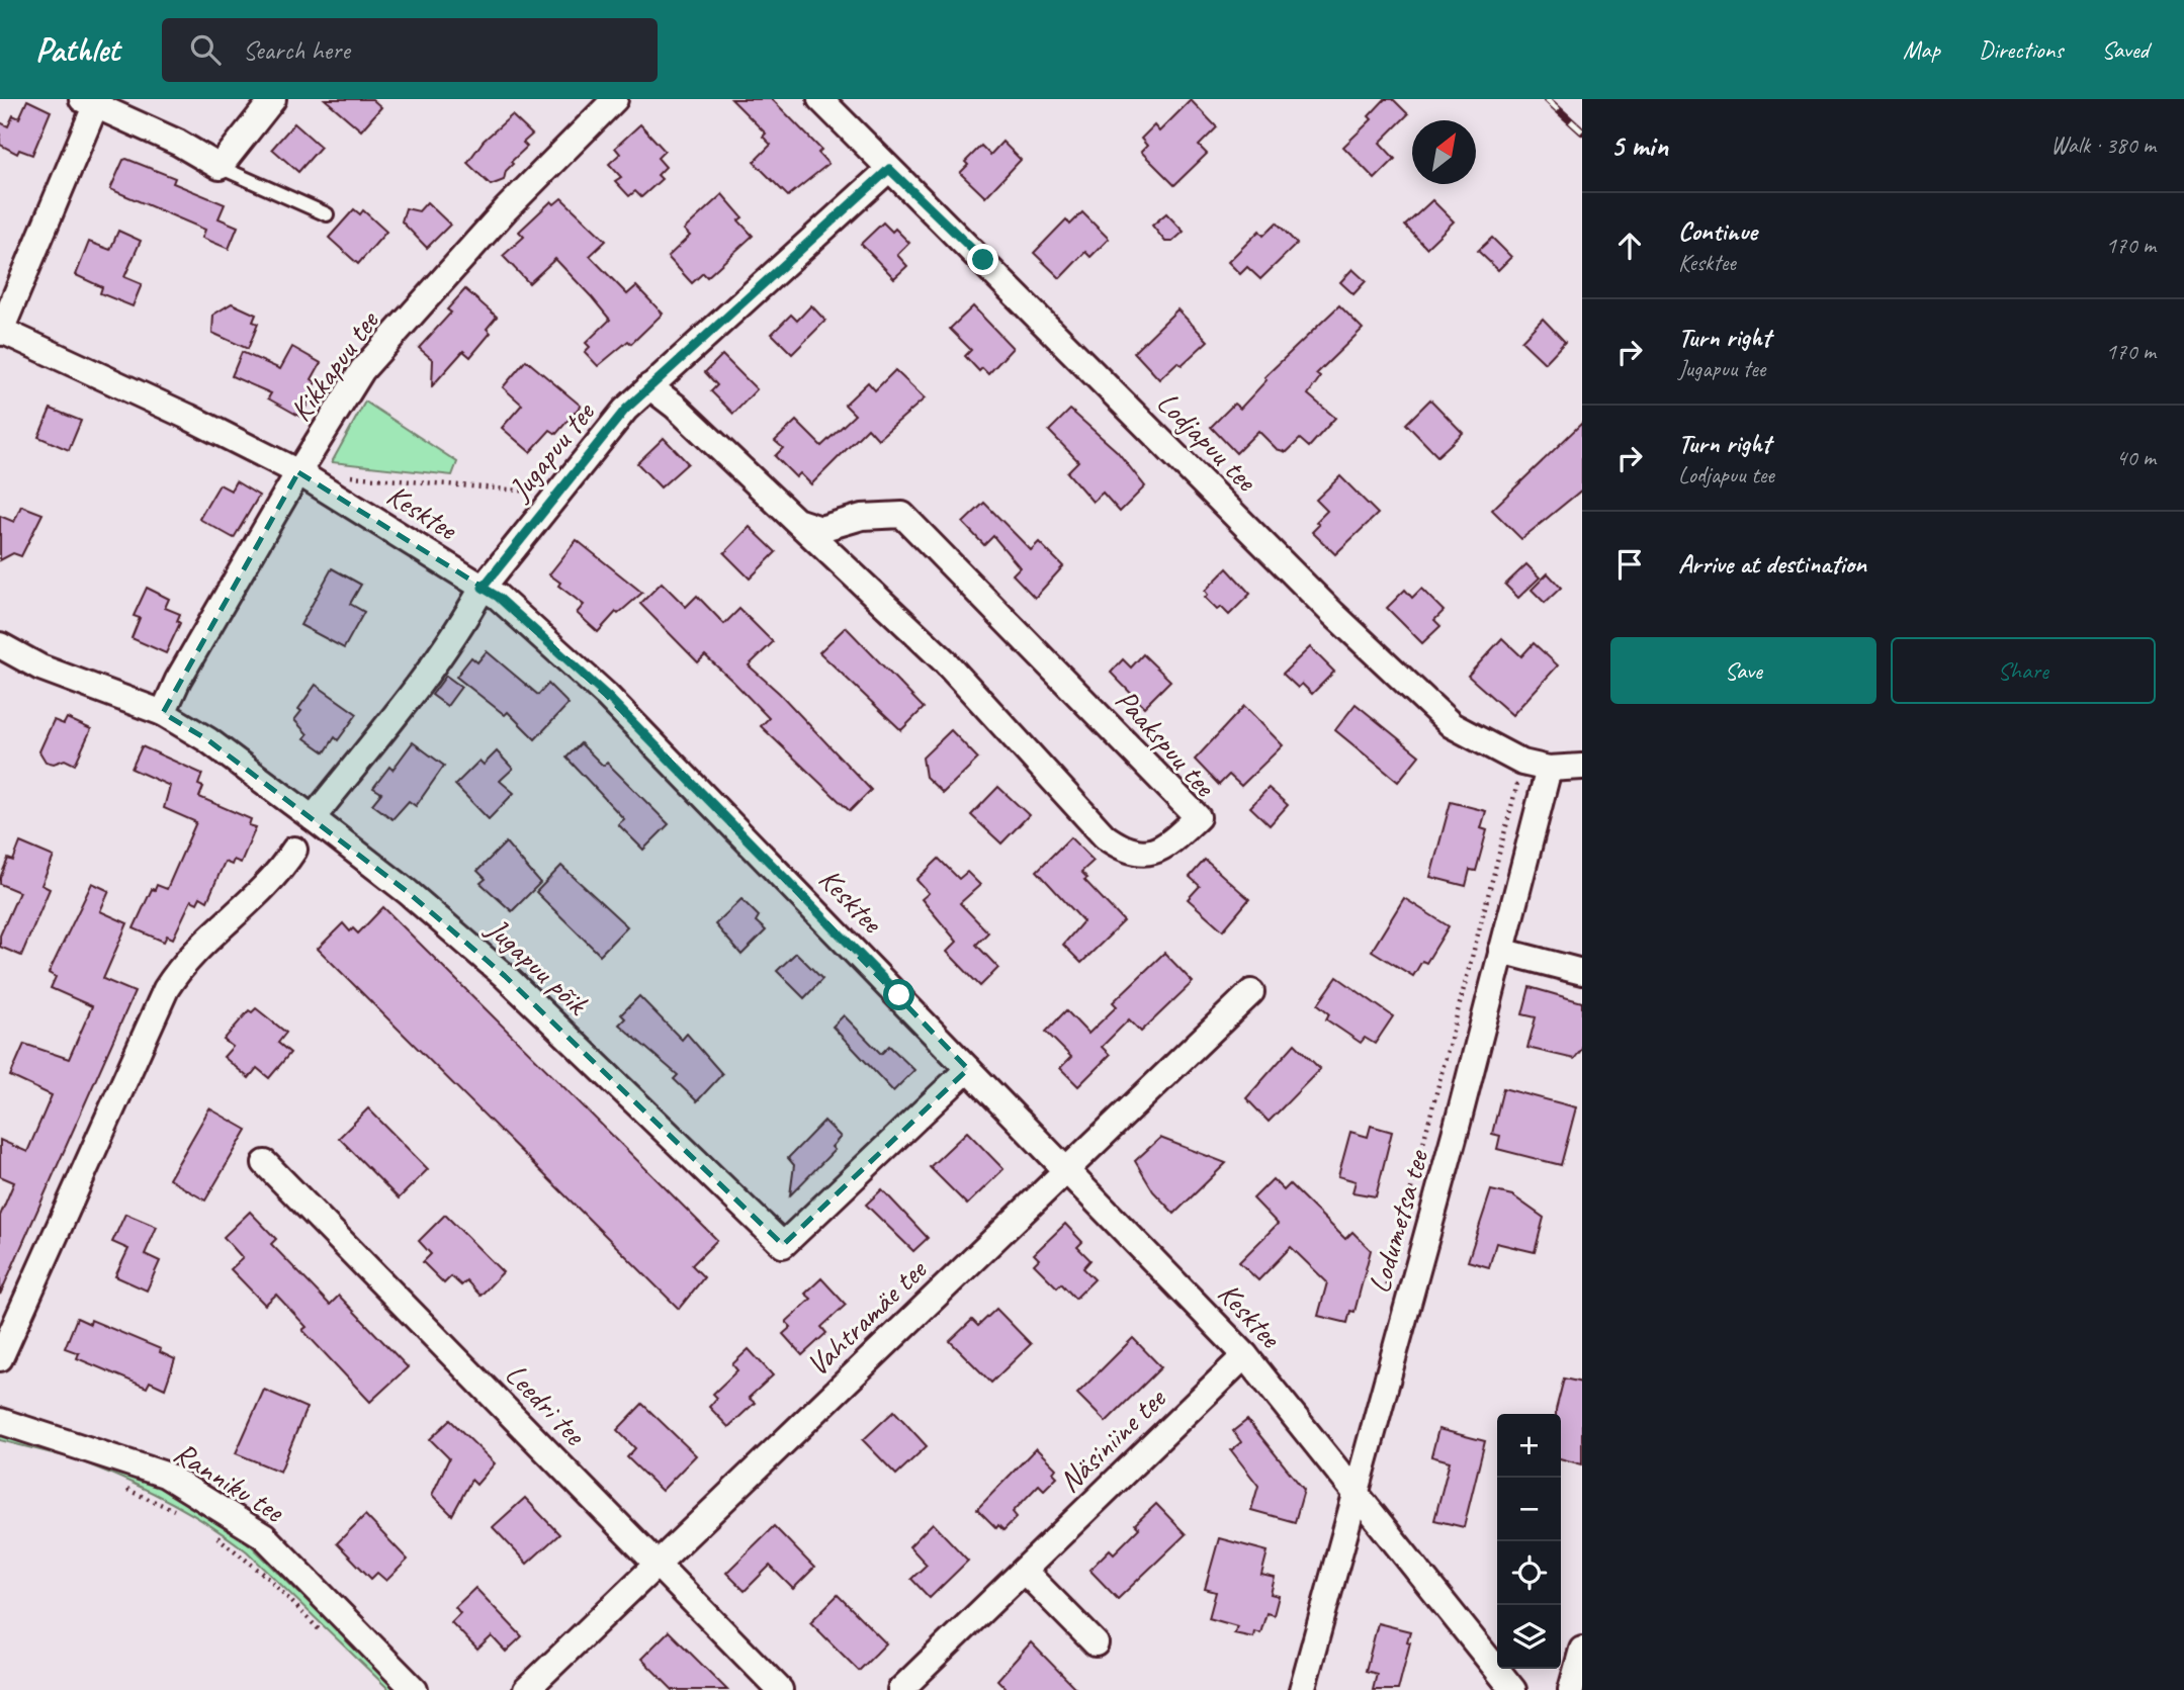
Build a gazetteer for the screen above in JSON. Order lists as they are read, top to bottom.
{
  "streets": {
    "street": [
      "Kikkapuu tee",
      "Lodjapuu tee",
      "Jugapuu tee",
      "Kesktee",
      "Paakspuu tee",
      "Jugapuu põik",
      "Lodumetsa tee",
      "Vahtramäe tee",
      "Leedri tee",
      "Näsiniine tee",
      "Ranniku tee"
    ]
  },
  "crossings": [
    ["Kikkapuu tee", "Kesktee"],
    ["Kikkapuu tee", "Jugapuu põik"],
    ["Lodjapuu tee", "Jugapuu tee"],
    ["Lodjapuu tee", "Lodumetsa tee"],
    ["Jugapuu tee", "Kesktee"],
    ["Jugapuu tee", "Paakspuu tee"],
    ["Jugapuu tee", "Jugapuu põik"],
    ["Kesktee", "Jugapuu põik"],
    ["Kesktee", "Lodumetsa tee"],
    ["Kesktee", "Vahtramäe tee"],
    ["Kesktee", "Näsiniine tee"],
    ["Vahtramäe tee", "Leedri tee"]
  ],
  "north": "top right",
  "page": {
    "header": "Pathlet",
    "search": "Search here",
    "nav": ["Map", "Directions", "Saved"],
    "heading": ["5 min", "Walk · 380 m"],
    "list": [
      ["Continue", "Kesktee", "170 m"],
      ["Turn right", "Jugapuu tee", "170 m"],
      ["Turn right", "Lodjapuu tee", "40 m"],
      "Arrive at destination"
    ],
    "buttons": ["Save", "Share"],
    "map_buttons": ["+", "−"]
  }
}
